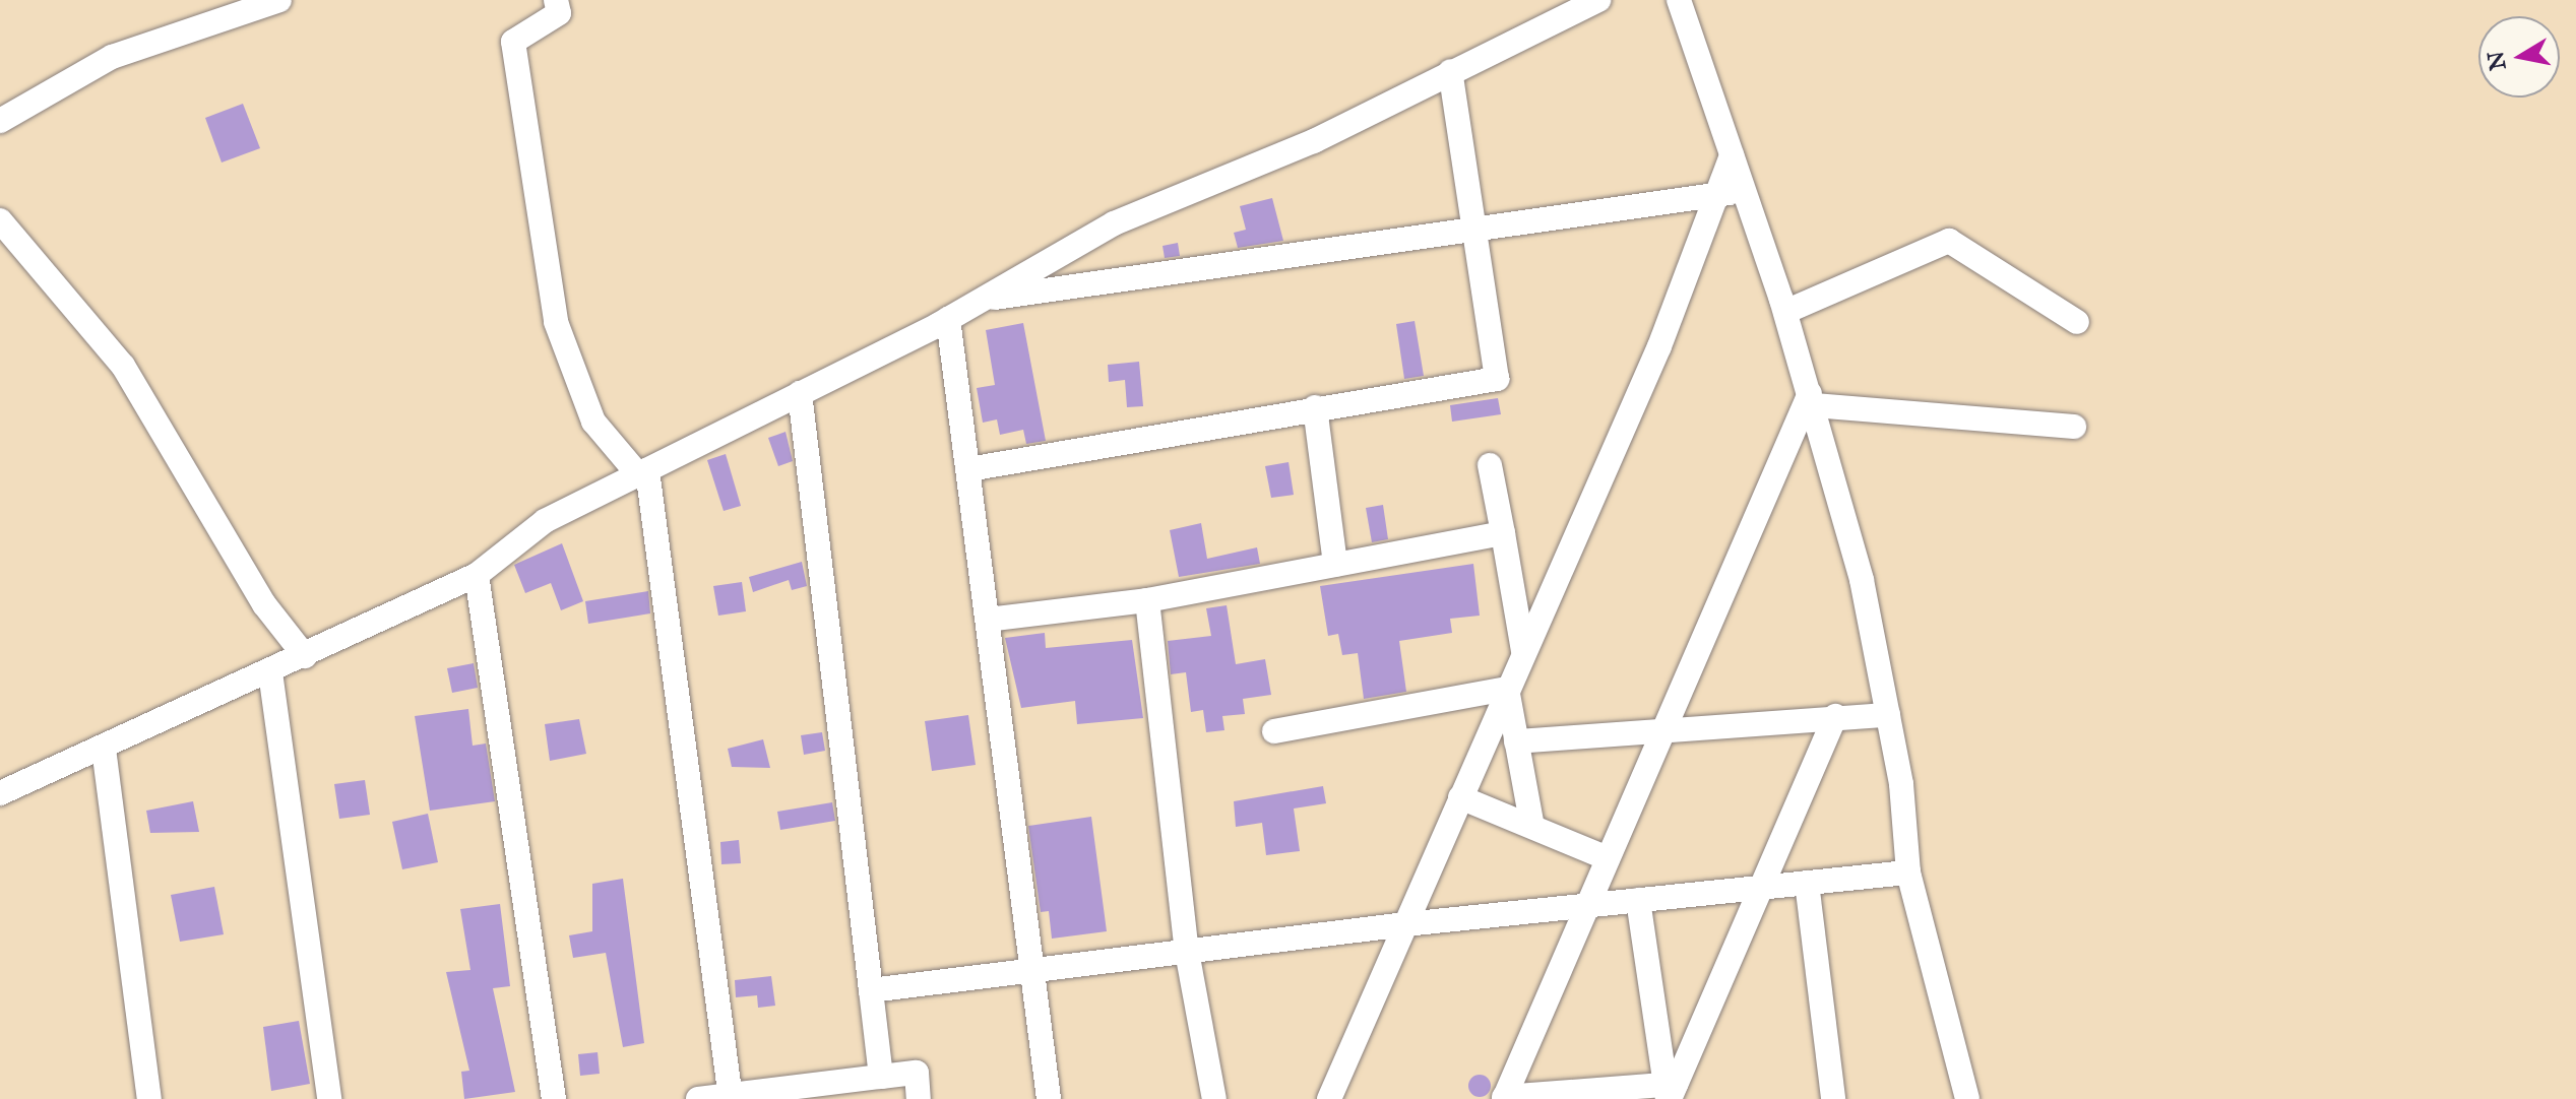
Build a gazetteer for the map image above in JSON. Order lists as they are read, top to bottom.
{
  "north": "left"
}
